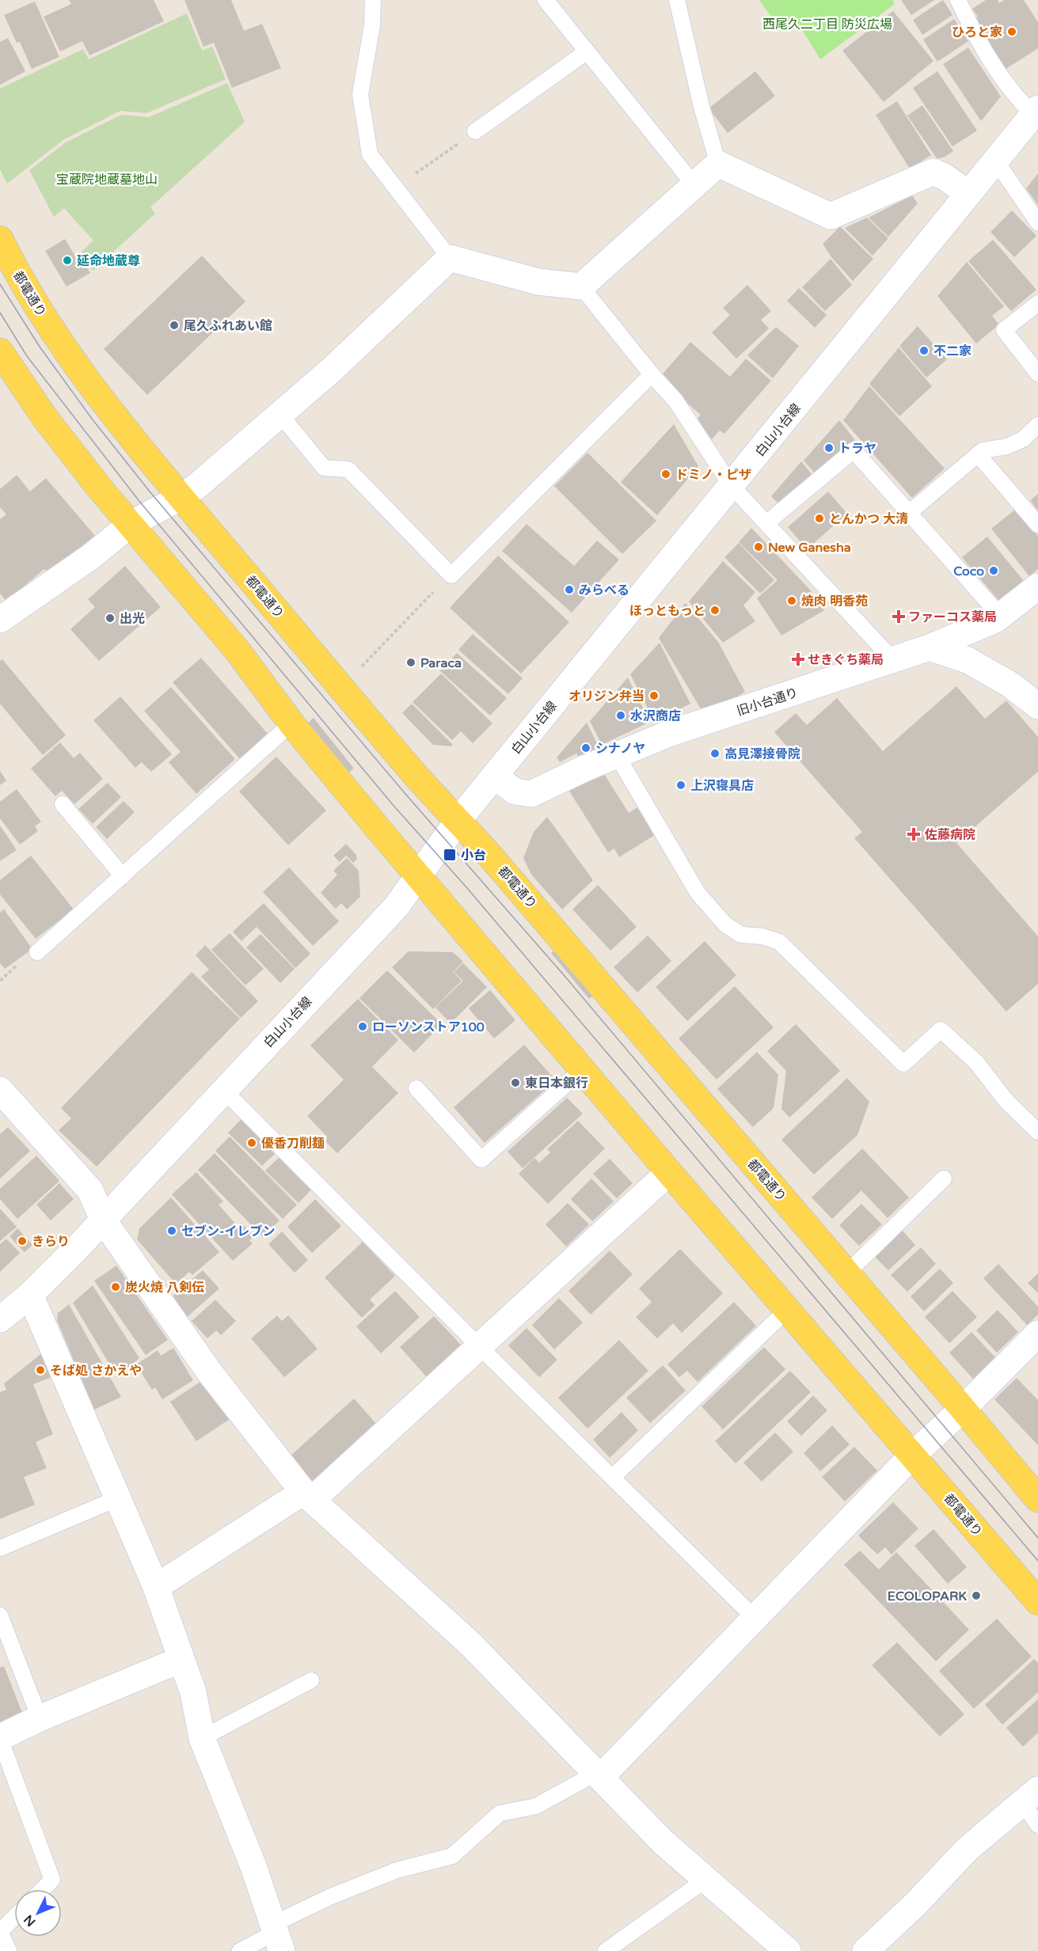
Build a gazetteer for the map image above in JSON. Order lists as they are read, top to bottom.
{
  "streets": {
    "main road": ["都電通り"],
    "street": ["白山小台線", "旧小台通り"]
  },
  "crossings": [
    ["都電通り", "白山小台線"],
    ["白山小台線", "旧小台通り"]
  ],
  "parks": ["西尾久二丁目 防災広場", "宝蔵院地蔵墓地山"],
  "places": {
    "other": [
      "ひろと家",
      "延命地蔵尊",
      "尾久ふれあい館",
      "不二家",
      "トラヤ",
      "ドミノ・ピザ",
      "とんかつ 大清",
      "New Ganesha",
      "Coco",
      "みらべる",
      "焼肉 明香苑",
      "ほっともっと",
      "出光",
      "Paraca",
      "オリジン弁当",
      "水沢商店",
      "シナノヤ",
      "高見澤接骨院",
      "上沢寝具店",
      "ローソンストア100",
      "東日本銀行",
      "優香刀削麺",
      "セブン-イレブン",
      "きらり",
      "炭火焼 八剣伝",
      "そば処 さかえや",
      "ECOLOPARK"
    ],
    "health": ["ファーコス薬局", "せきぐち薬局", "佐藤病院"],
    "transit": ["小台"]
  },
  "north": "bottom left"
}
